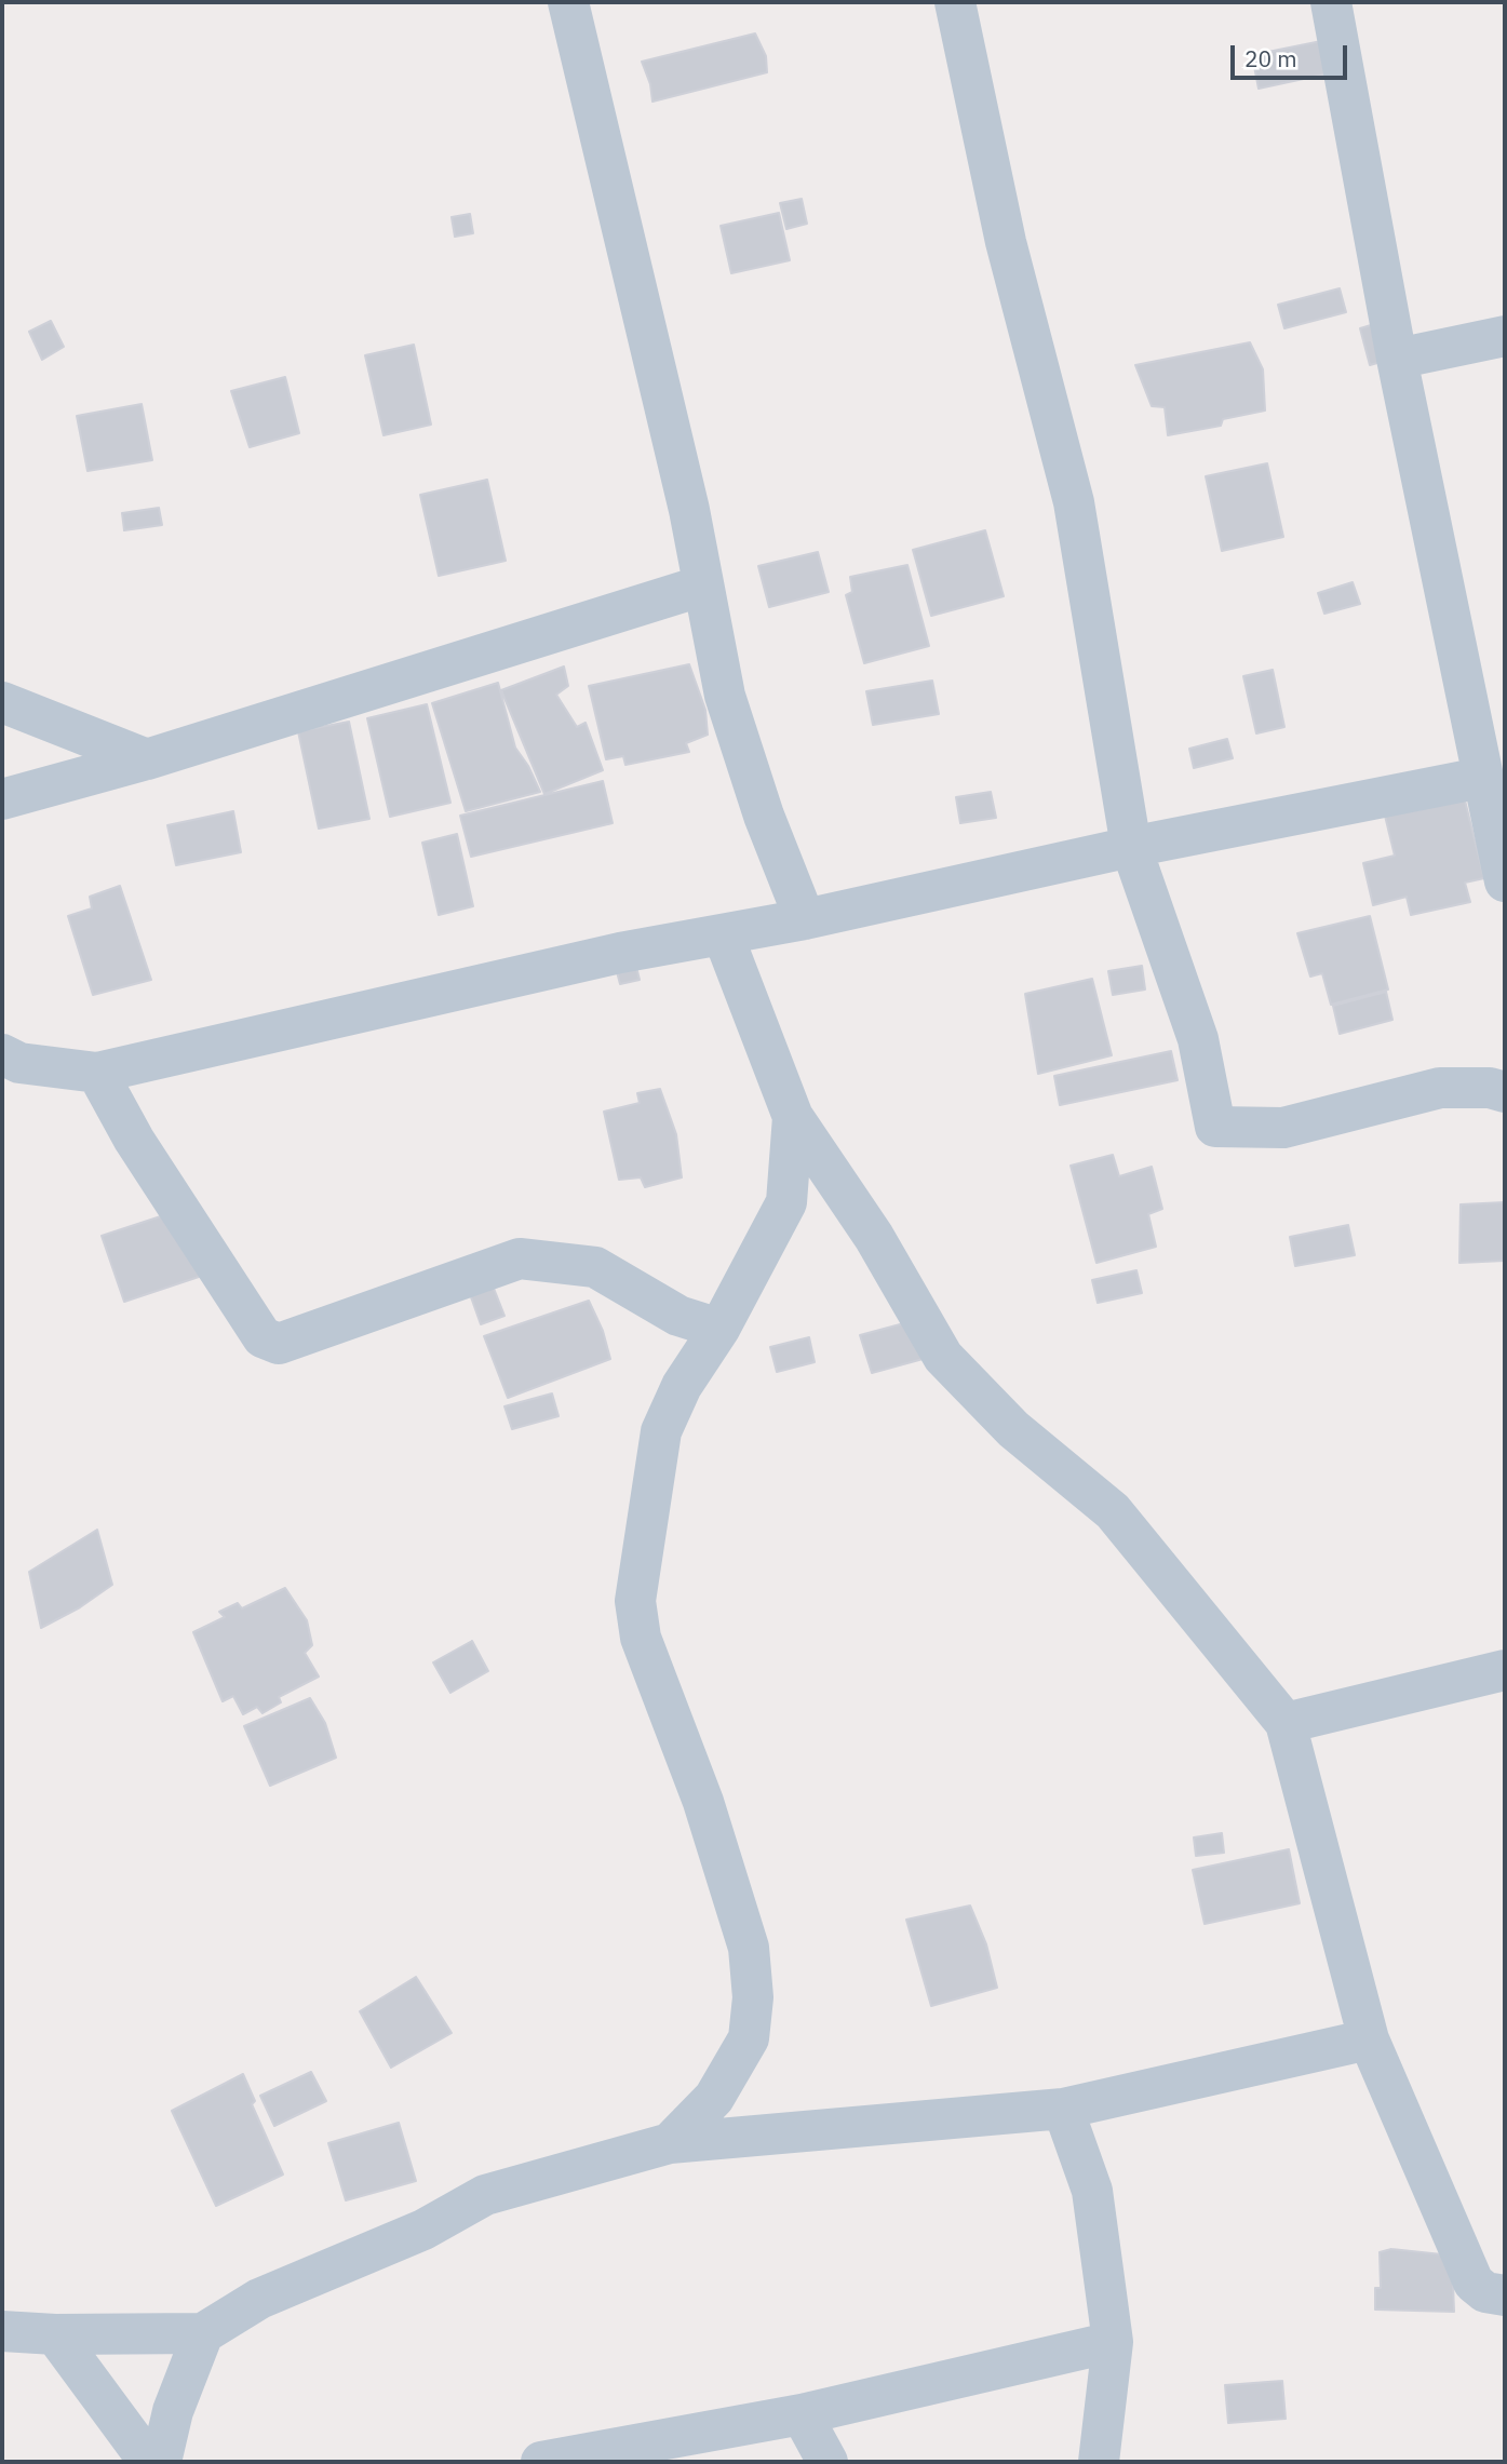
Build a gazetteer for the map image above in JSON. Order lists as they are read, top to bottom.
{
  "scale_bar": "20 m"
}
